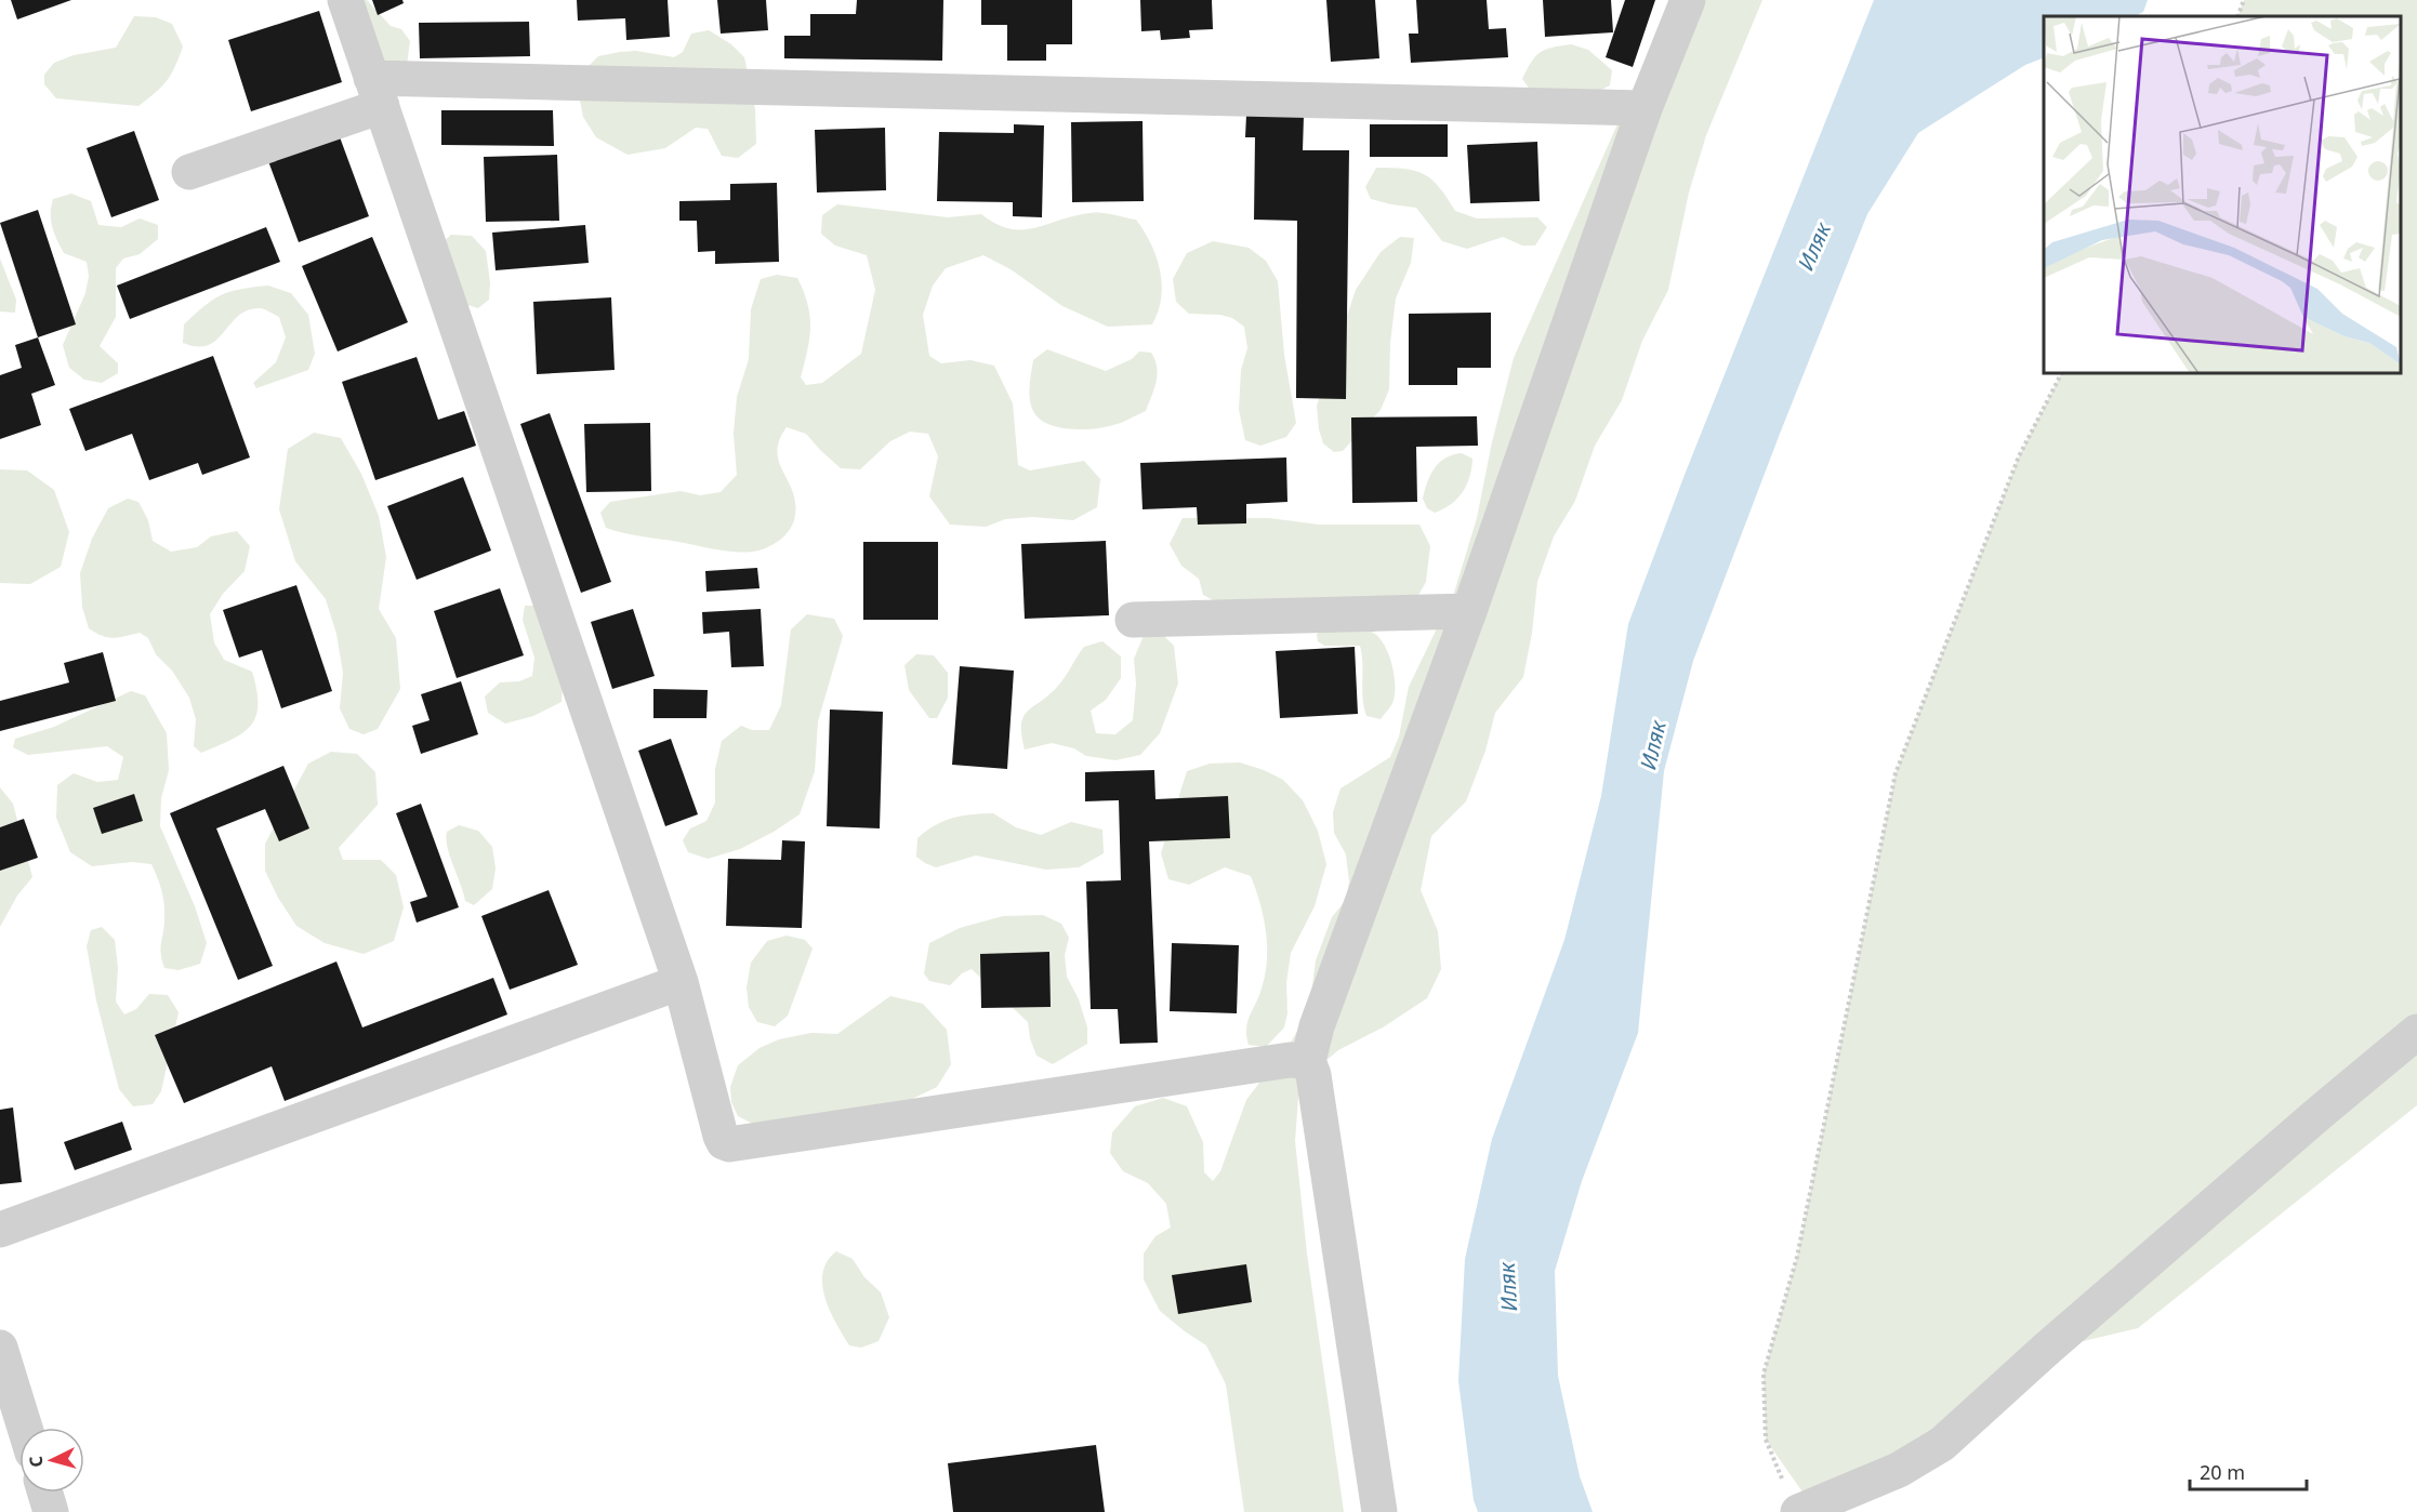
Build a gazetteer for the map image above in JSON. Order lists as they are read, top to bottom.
{
  "water": ["Иляк"],
  "scale_bar": "20 m",
  "north": "left"
}
